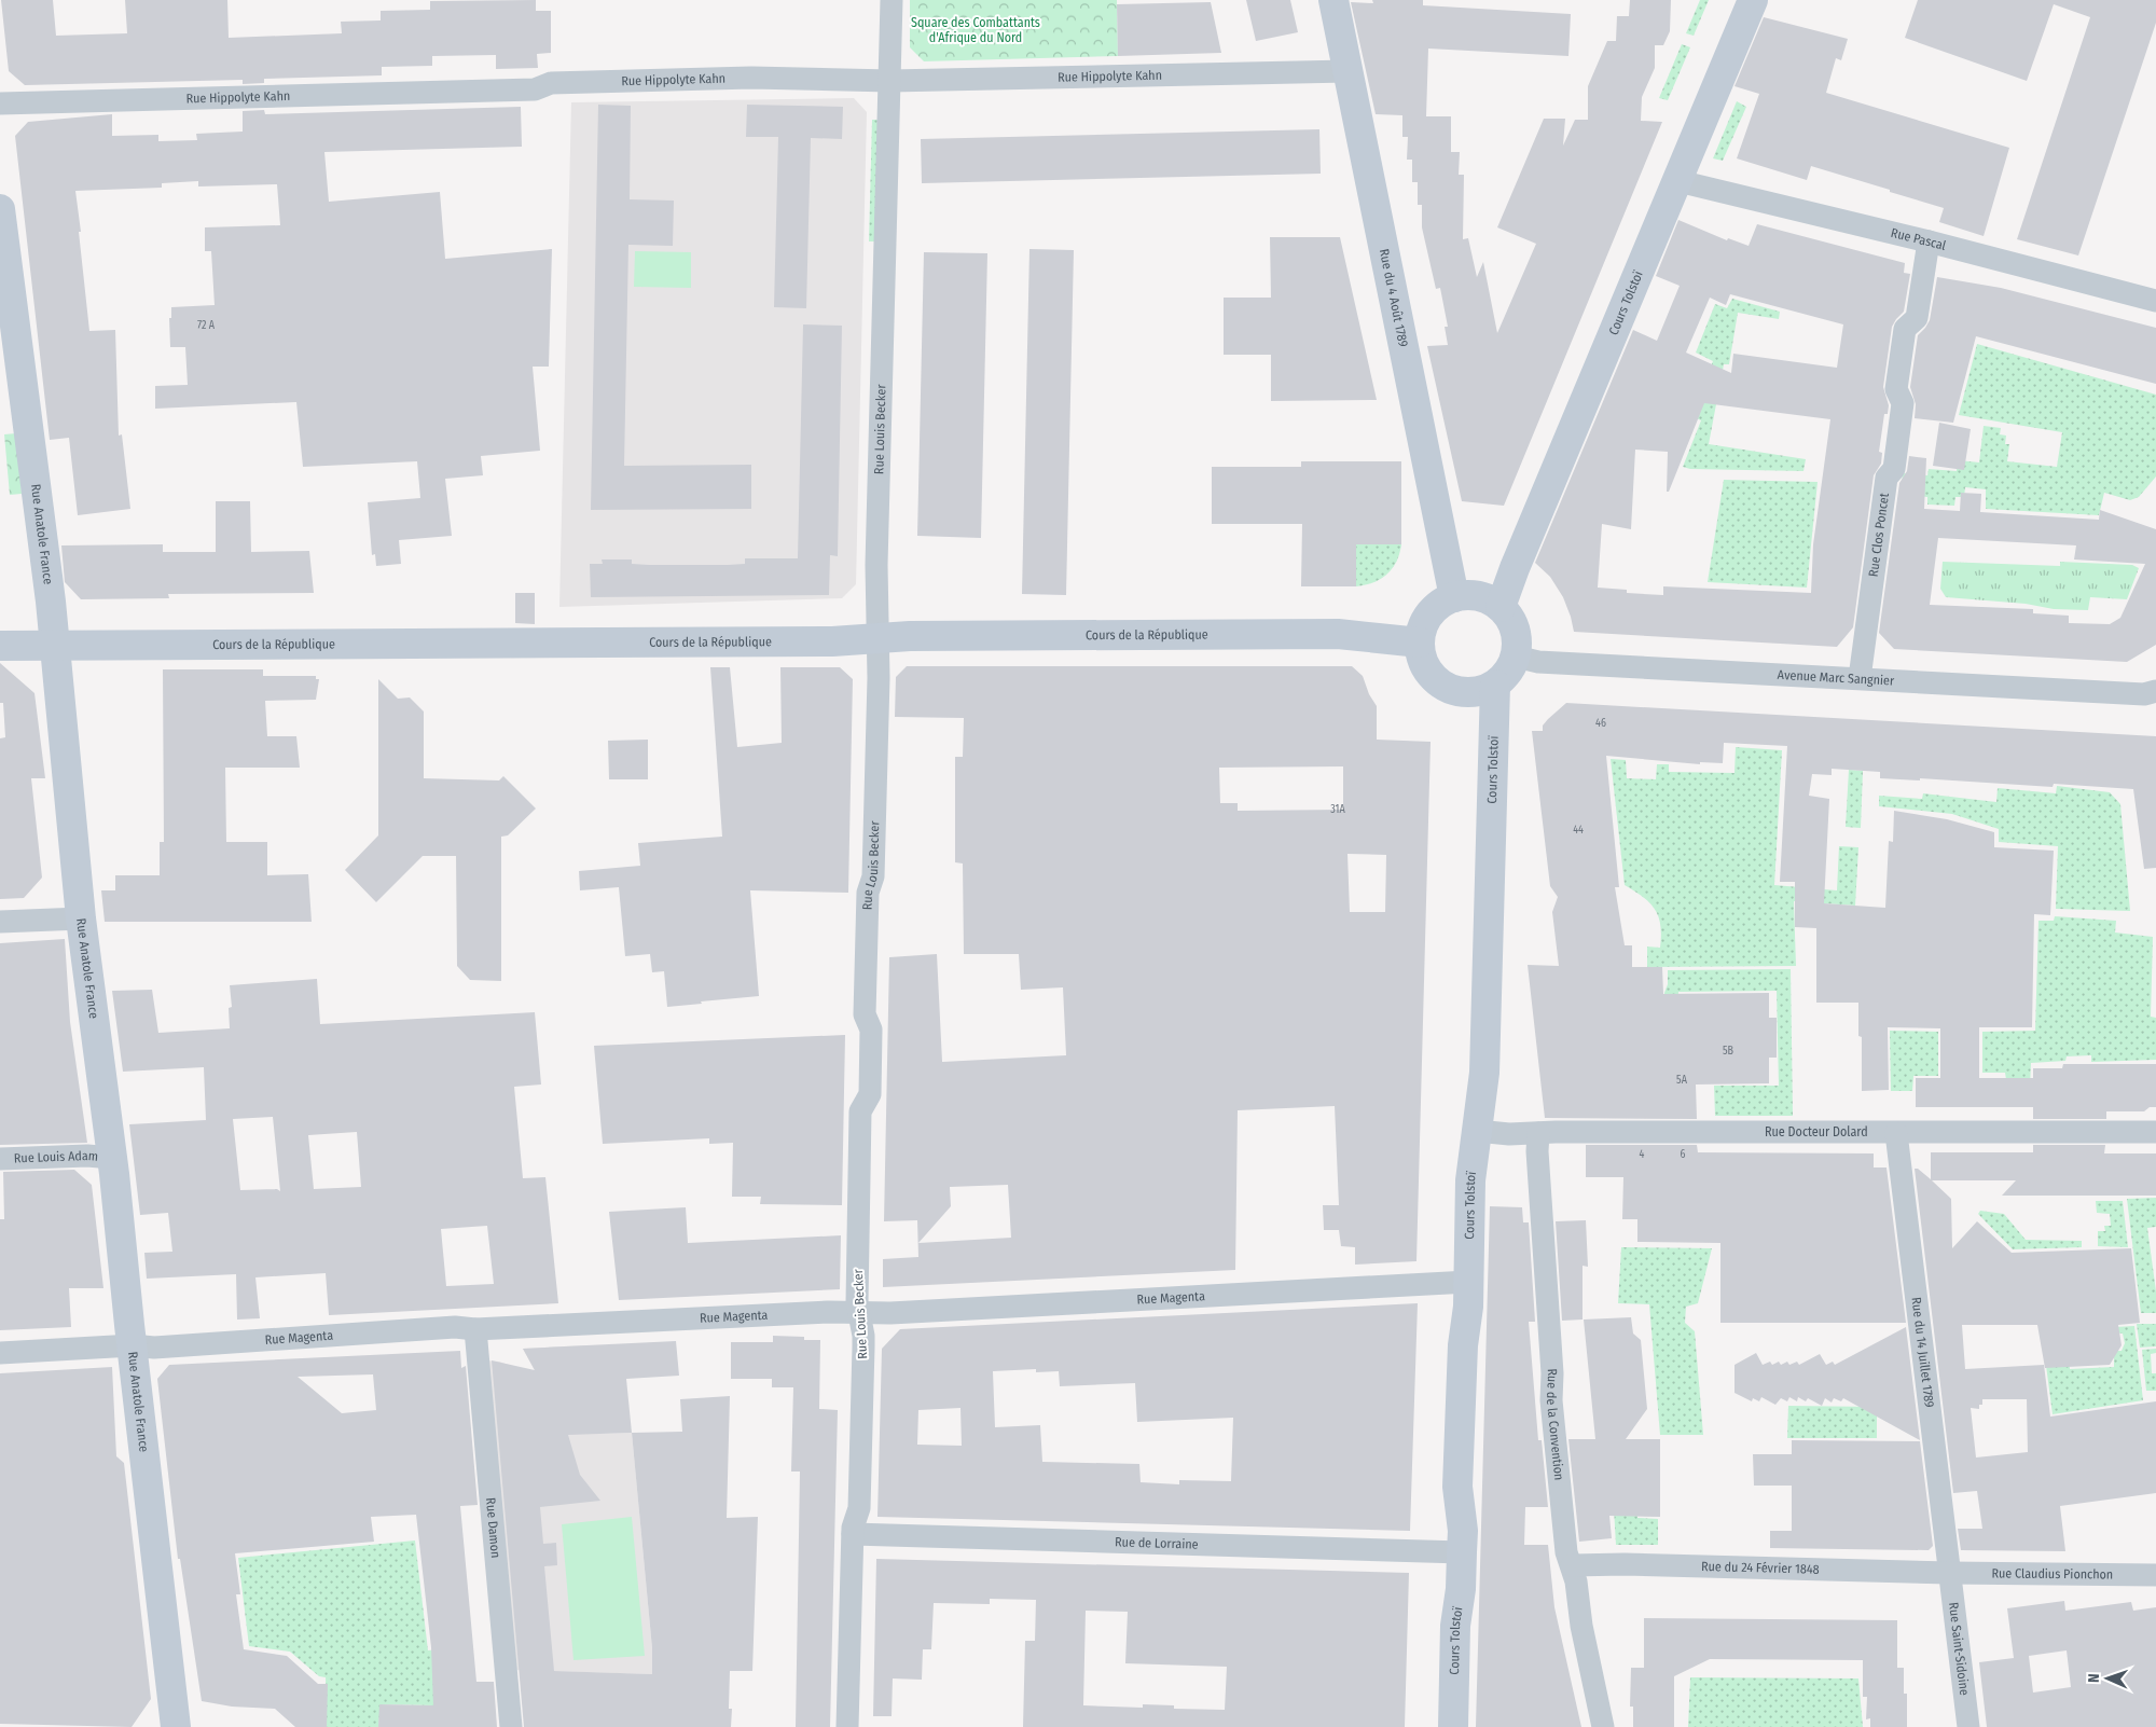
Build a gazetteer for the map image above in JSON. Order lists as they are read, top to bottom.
{
  "streets": {
    "street": [
      "Rue Hippolyte Kahn",
      "Rue Pascal",
      "Rue du 4 Août 1789",
      "Cours Tolstoï",
      "Rue Louis Becker",
      "Rue Anatole France",
      "Rue Clos Poncet",
      "Cours de la République",
      "Avenue Marc Sangnier",
      "Rue Docteur Dolard",
      "Rue Louis Adam",
      "Rue Magenta",
      "Rue du 14 Juillet 1789",
      "Rue de la Convention",
      "Rue Damon",
      "Rue de Lorraine",
      "Rue du 24 Février 1848",
      "Rue Claudius Pionchon",
      "Rue Saint-Sidoine"
    ]
  },
  "crossings": [
    ["Rue Hippolyte Kahn", "Rue du 4 Août 1789"],
    ["Rue Hippolyte Kahn", "Rue Louis Becker"],
    ["Rue Pascal", "Cours Tolstoï"],
    ["Rue Pascal", "Rue Clos Poncet"],
    ["Rue du 4 Août 1789", "Cours Tolstoï"],
    ["Rue du 4 Août 1789", "Cours de la République"],
    ["Rue du 4 Août 1789", "Avenue Marc Sangnier"],
    ["Cours Tolstoï", "Cours de la République"],
    ["Cours Tolstoï", "Avenue Marc Sangnier"],
    ["Cours Tolstoï", "Rue Docteur Dolard"],
    ["Cours Tolstoï", "Rue Magenta"],
    ["Cours Tolstoï", "Rue de Lorraine"],
    ["Rue Louis Becker", "Cours de la République"],
    ["Rue Louis Becker", "Rue Magenta"],
    ["Rue Louis Becker", "Rue de Lorraine"],
    ["Rue Anatole France", "Cours de la République"],
    ["Rue Anatole France", "Rue Louis Adam"],
    ["Rue Anatole France", "Rue Magenta"],
    ["Rue Clos Poncet", "Avenue Marc Sangnier"],
    ["Cours de la République", "Avenue Marc Sangnier"],
    ["Rue Docteur Dolard", "Rue du 14 Juillet 1789"],
    ["Rue Docteur Dolard", "Rue de la Convention"],
    ["Rue Magenta", "Rue Damon"],
    ["Rue du 14 Juillet 1789", "Rue du 24 Février 1848"],
    ["Rue du 14 Juillet 1789", "Rue Claudius Pionchon"],
    ["Rue du 14 Juillet 1789", "Rue Saint-Sidoine"],
    ["Rue de la Convention", "Rue du 24 Février 1848"],
    ["Rue du 24 Février 1848", "Rue Claudius Pionchon"],
    ["Rue du 24 Février 1848", "Rue Saint-Sidoine"],
    ["Rue Claudius Pionchon", "Rue Saint-Sidoine"]
  ],
  "parks": ["Square des Combattants d'Afrique du Nord"],
  "house_numbers": [
    "72 A",
    "46",
    "31A",
    "44",
    "5B",
    "5A",
    "4",
    "6"
  ],
  "north": "left"
}
